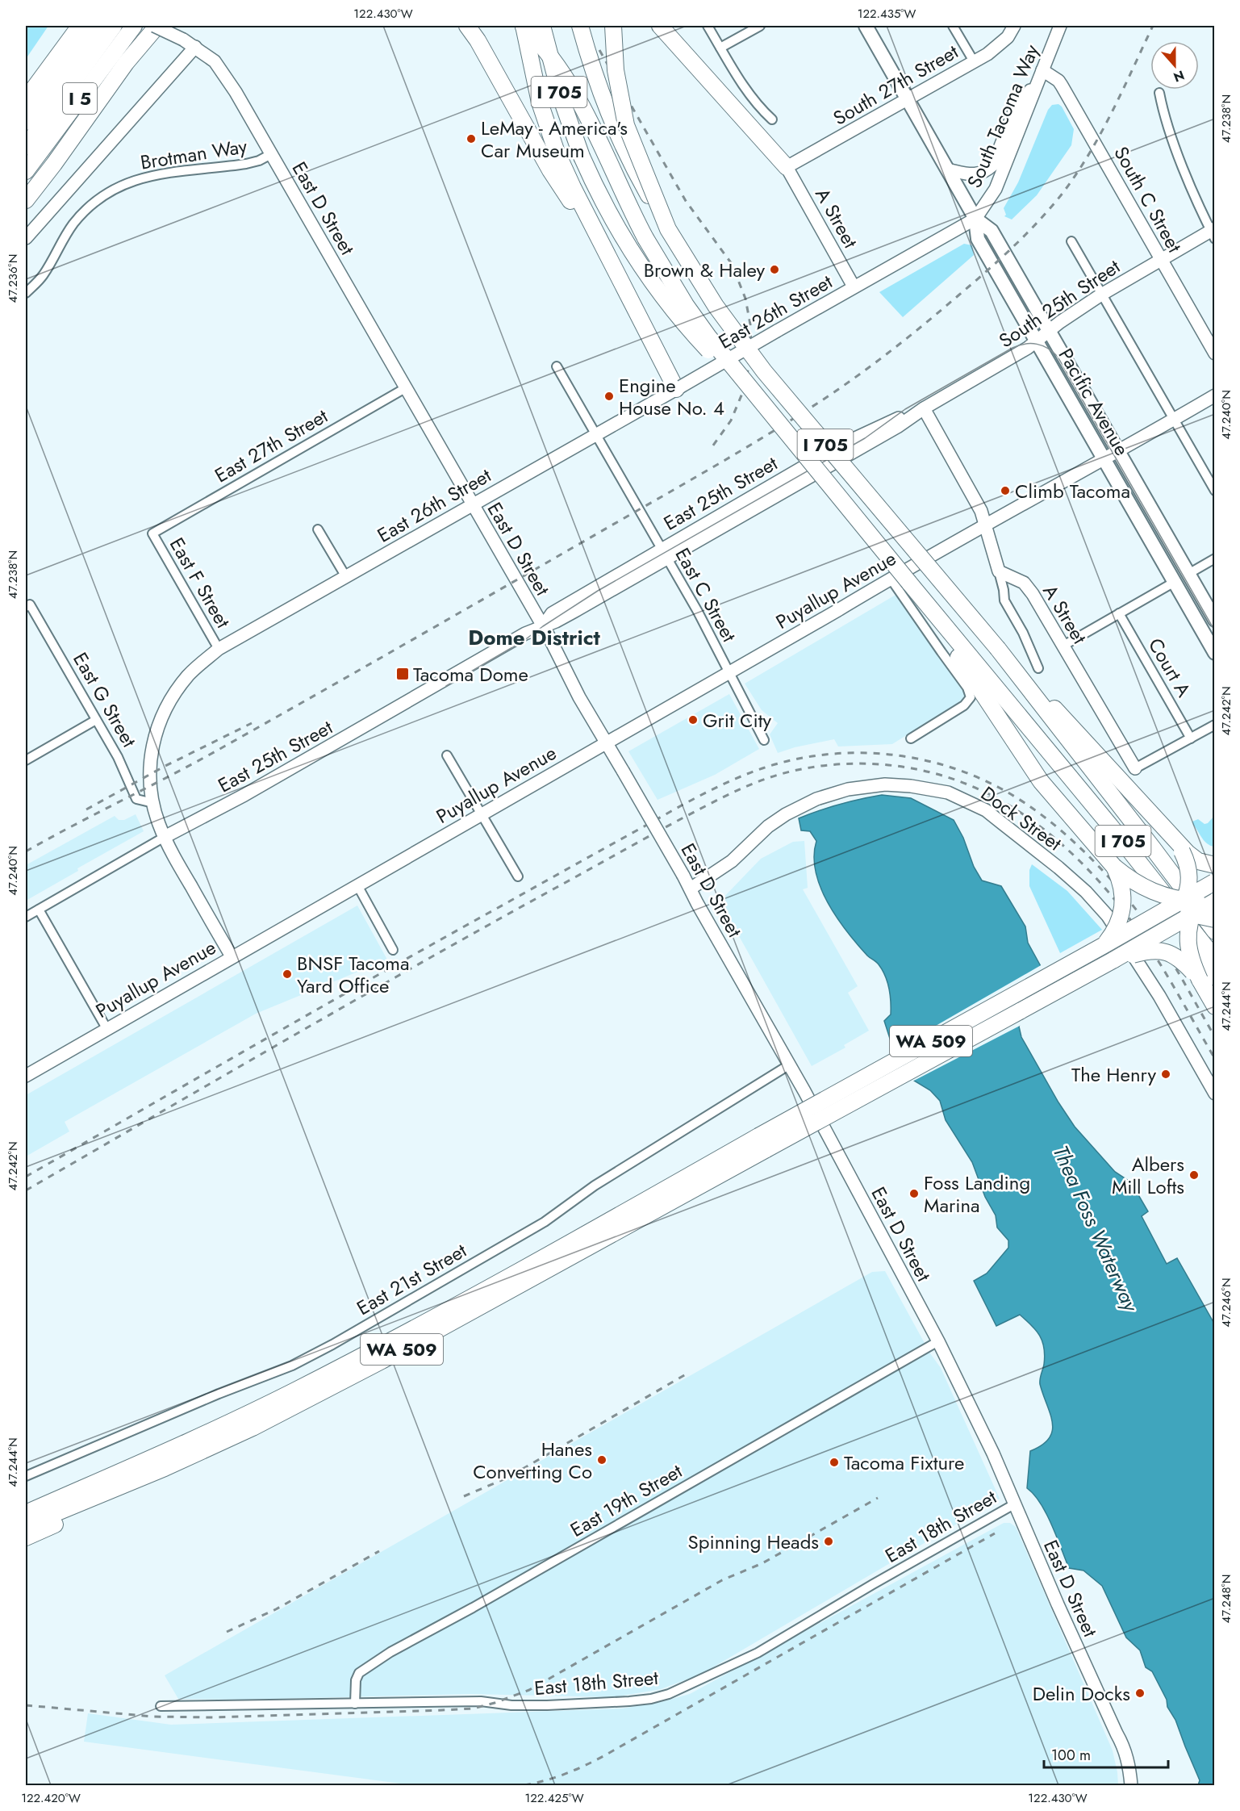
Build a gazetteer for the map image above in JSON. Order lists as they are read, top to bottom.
{
  "streets": {
    "highway": ["I 705", "I 5", "WA 509"],
    "main road": ["Pacific Avenue"],
    "street": [
      "South 27th Street",
      "South Tacoma Way",
      "Brotman Way",
      "South C Street",
      "East D Street",
      "A Street",
      "South 25th Street",
      "East 26th Street",
      "East 27th Street",
      "East 25th Street",
      "East F Street",
      "Puyallup Avenue",
      "East C Street",
      "Court A",
      "East G Street",
      "Dock Street",
      "East 21st Street",
      "East 19th Street",
      "East 18th Street"
    ]
  },
  "crossings": [
    ["South 27th Street", "A Street"],
    ["South 27th Street", "Pacific Avenue"],
    ["South Tacoma Way", "South C Street"],
    ["South Tacoma Way", "East 26th Street"],
    ["South Tacoma Way", "Pacific Avenue"],
    ["Brotman Way", "East D Street"],
    ["South C Street", "South 25th Street"],
    ["East D Street", "East 26th Street"],
    ["East D Street", "East 27th Street"],
    ["East D Street", "East 25th Street"],
    ["East D Street", "Puyallup Avenue"],
    ["East D Street", "Dock Street"],
    ["East D Street", "East 21st Street"],
    ["East D Street", "East 19th Street"],
    ["East D Street", "East 18th Street"],
    ["A Street", "East 26th Street"],
    ["South 25th Street", "Pacific Avenue"],
    ["South 25th Street", "East 25th Street"],
    ["East 26th Street", "Pacific Avenue"],
    ["East 26th Street", "East 25th Street"],
    ["East 26th Street", "East F Street"],
    ["East 26th Street", "East C Street"],
    ["East 26th Street", "East G Street"],
    ["Pacific Avenue", "Puyallup Avenue"],
    ["East 27th Street", "East F Street"],
    ["East 25th Street", "East C Street"],
    ["Puyallup Avenue", "East C Street"],
    ["East 19th Street", "East 18th Street"]
  ],
  "districts": ["Dome District"],
  "water": ["Thea Foss Waterway"],
  "places": {
    "other": [
      "LeMay - America's Car Museum",
      "Brown & Haley",
      "Engine House No. 4",
      "Climb Tacoma",
      "Grit City",
      "BNSF Tacoma Yard Office",
      "The Henry",
      "Albers Mill Lofts",
      "Foss Landing Marina",
      "Hanes Converting Co",
      "Tacoma Fixture",
      "Spinning Heads",
      "Delin Docks"
    ],
    "transit": ["Tacoma Dome"]
  },
  "scale_bar": "100 m",
  "north": "bottom",
  "coordinates": [
    "122.430°W",
    "122.435°W",
    "47.238°N",
    "47.236°N",
    "47.240°N",
    "47.242°N",
    "47.244°N",
    "47.246°N",
    "47.248°N",
    "122.420°W",
    "122.425°W"
  ]
}
